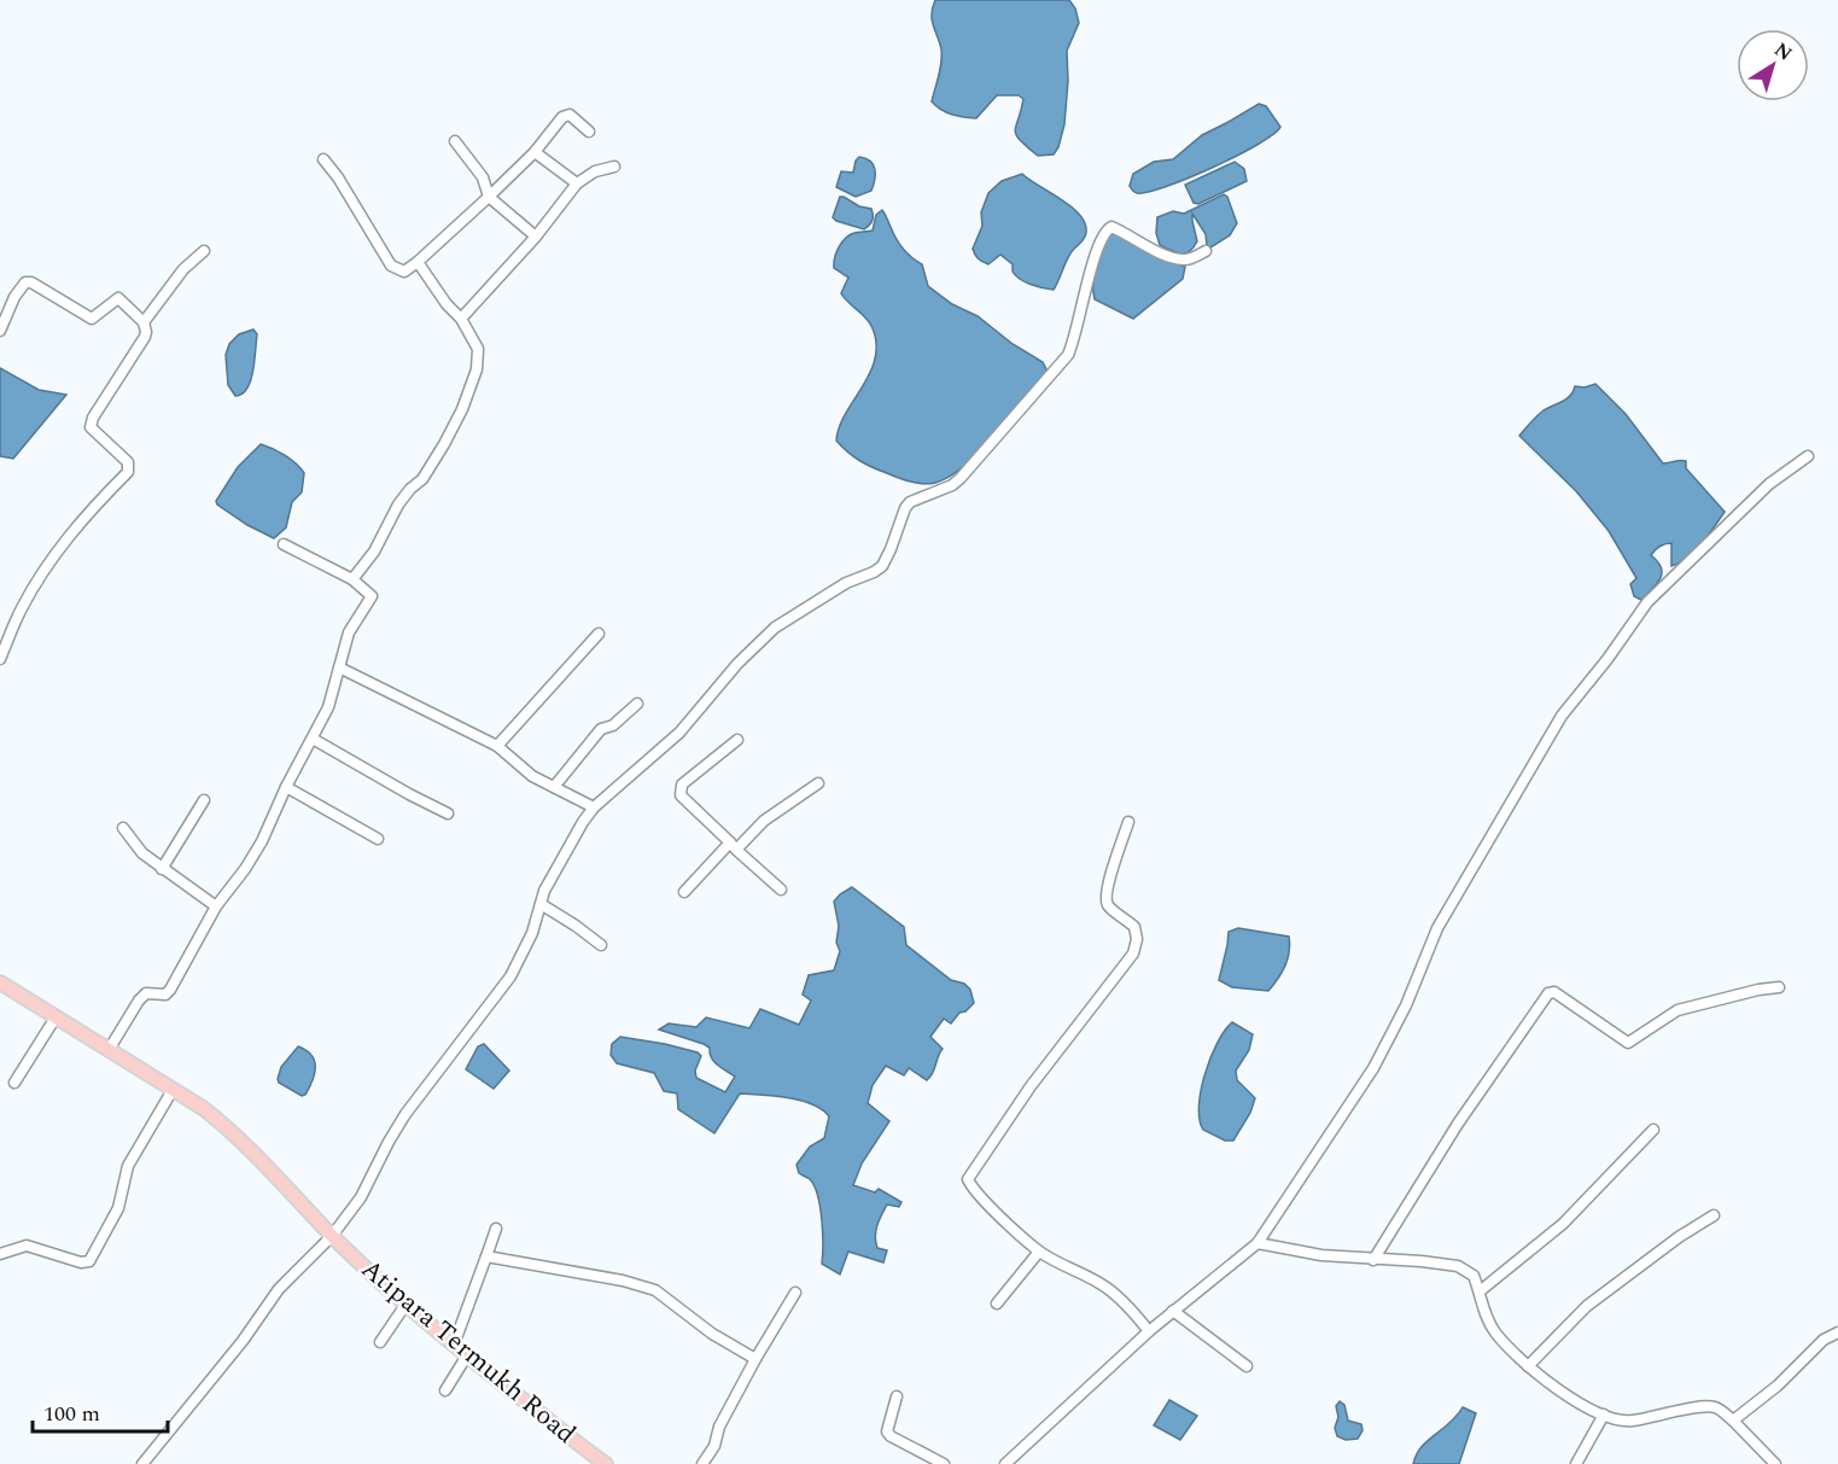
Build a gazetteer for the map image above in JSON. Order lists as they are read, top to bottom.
{
  "streets": {
    "main road": ["Atipara Termukh Road"]
  },
  "scale_bar": "100 m",
  "north": "top right"
}
